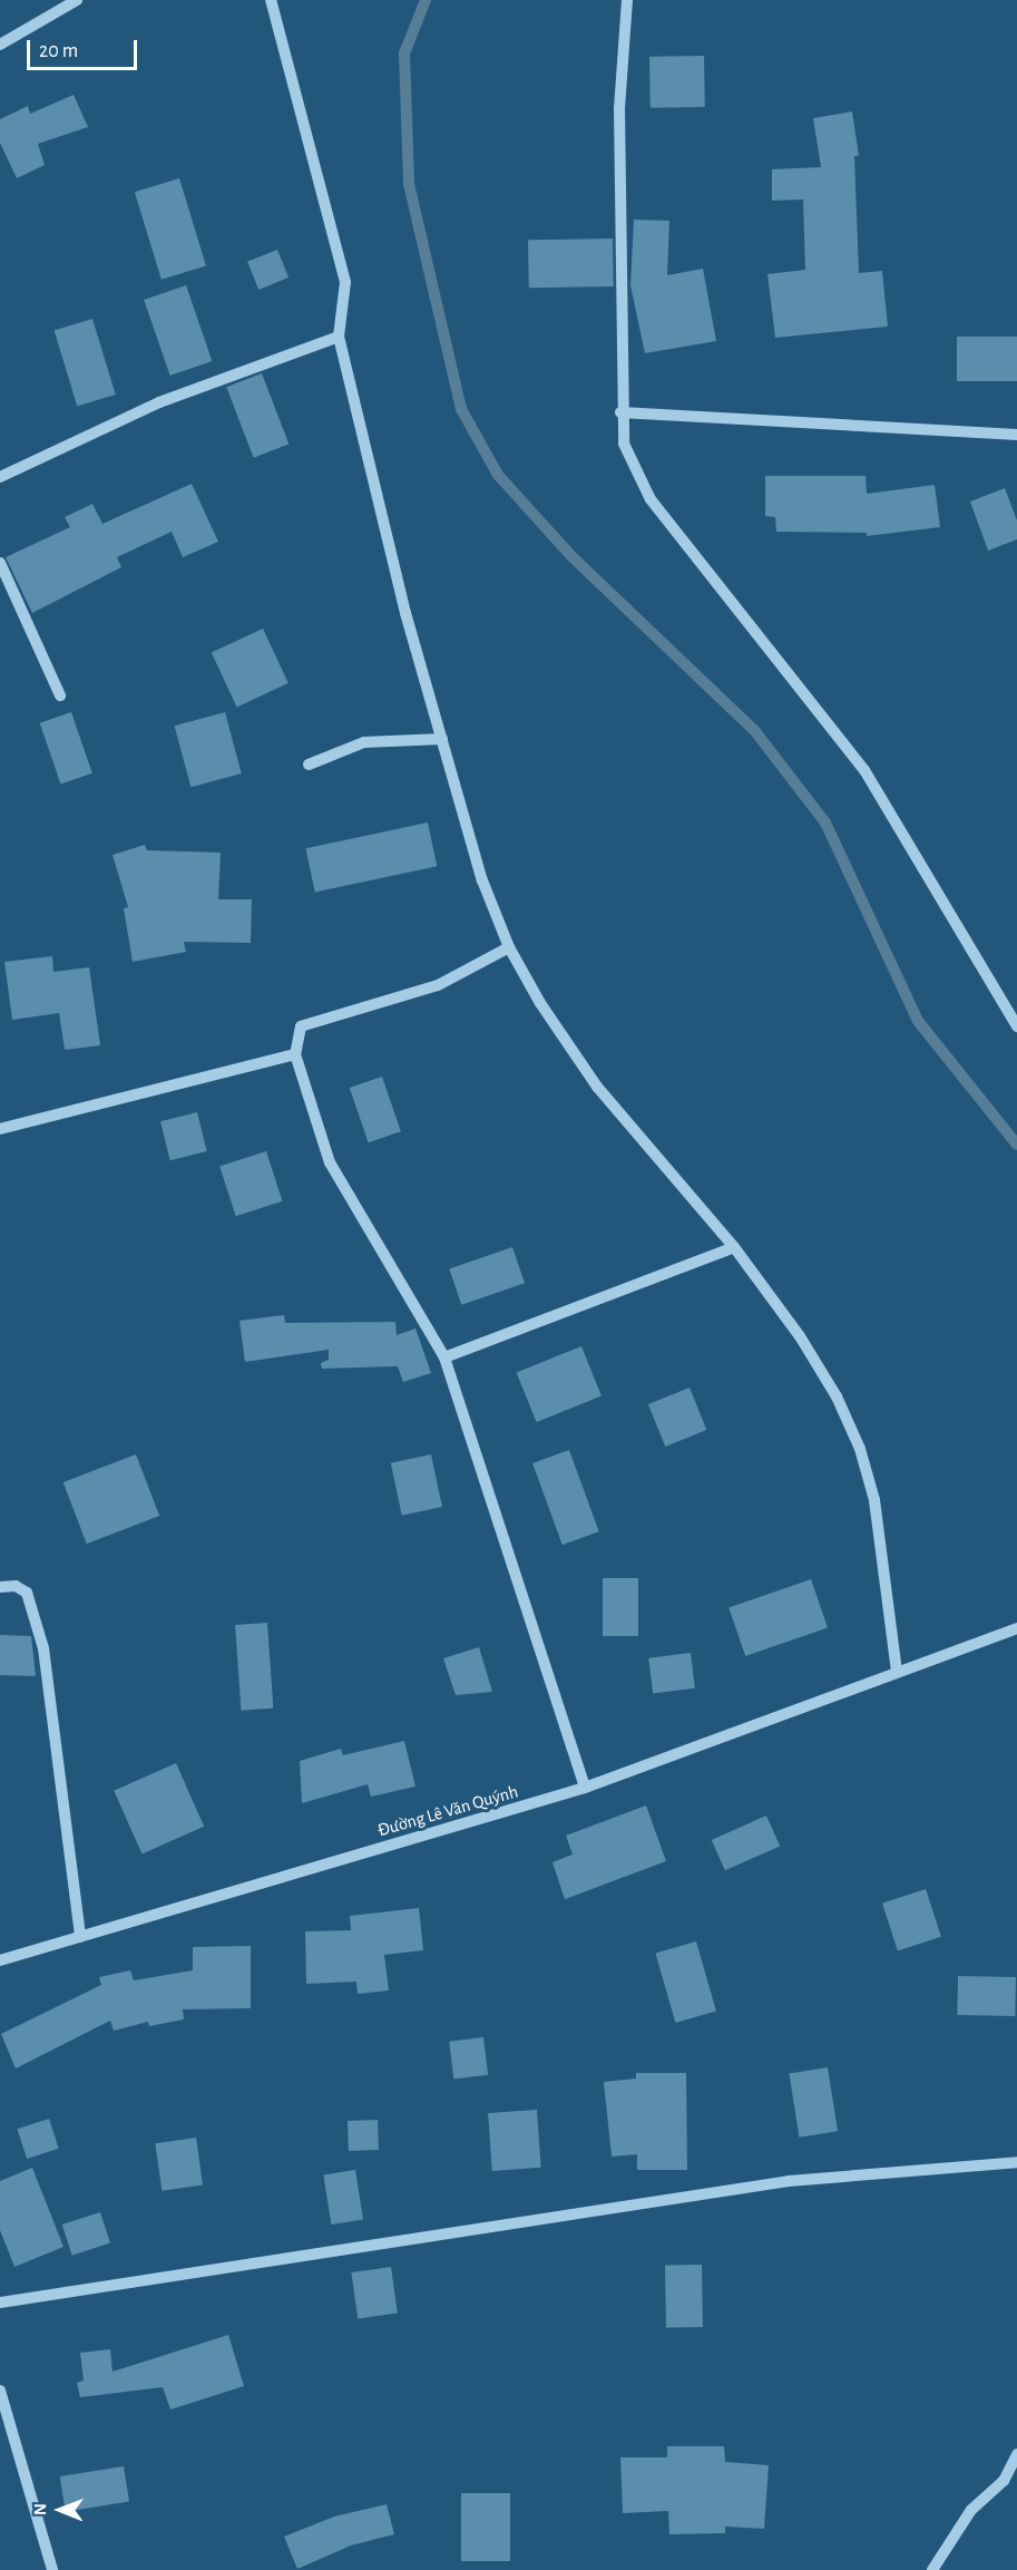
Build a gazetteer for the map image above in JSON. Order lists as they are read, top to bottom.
{
  "streets": {
    "street": ["Đường Lê Văn Quýnh"]
  },
  "scale_bar": "20 m",
  "north": "left"
}
